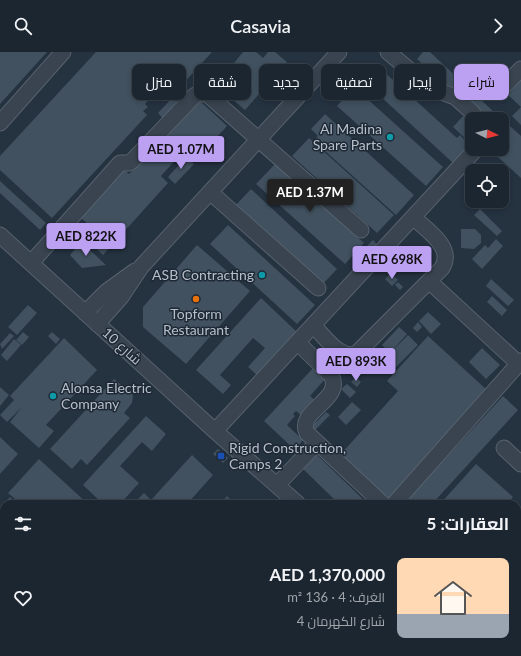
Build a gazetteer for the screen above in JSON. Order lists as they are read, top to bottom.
{
  "streets": {
    "street": ["شارع 10"]
  },
  "places": {
    "other": [
      "Al Madina Spare Parts",
      "ASB Contracting",
      "Topform Restaurant",
      "Alonsa Electric Company"
    ],
    "transit": ["Rigid Construction, Camps 2"]
  },
  "north": "right",
  "page": {
    "header": "Casavia",
    "chip": [
      "شراء",
      "إيجار",
      "تصفية",
      "جديد",
      "شقة",
      "منزل"
    ],
    "price": [
      "AED 1.07M",
      "AED 1.37M",
      "AED 822K",
      "AED 698K",
      "AED 893K"
    ],
    "heading": "العقارات: 5",
    "list": [
      {
        "name": "AED 1,370,000",
        "note": "الغرف: 4 · 136 m² · شارع الكهرمان 4"
      }
    ]
  }
}
